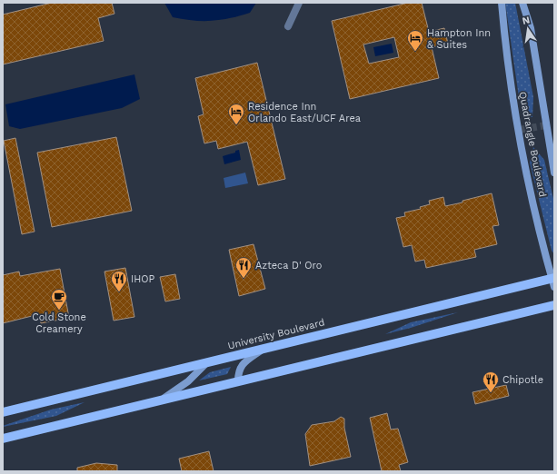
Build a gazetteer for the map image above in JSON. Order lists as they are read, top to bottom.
{
  "streets": {
    "main road": ["University Boulevard"],
    "street": ["Quadrangle Boulevard"]
  },
  "crossings": [
    ["Quadrangle Boulevard", "University Boulevard"]
  ],
  "places": {
    "hotel": ["Hampton Inn & Suites", "Residence Inn Orlando East/UCF Area"],
    "restaurant": ["Azteca D' Oro", "IHOP", "Chipotle"],
    "cafe": ["Cold Stone Creamery"]
  },
  "north": "top"
}
